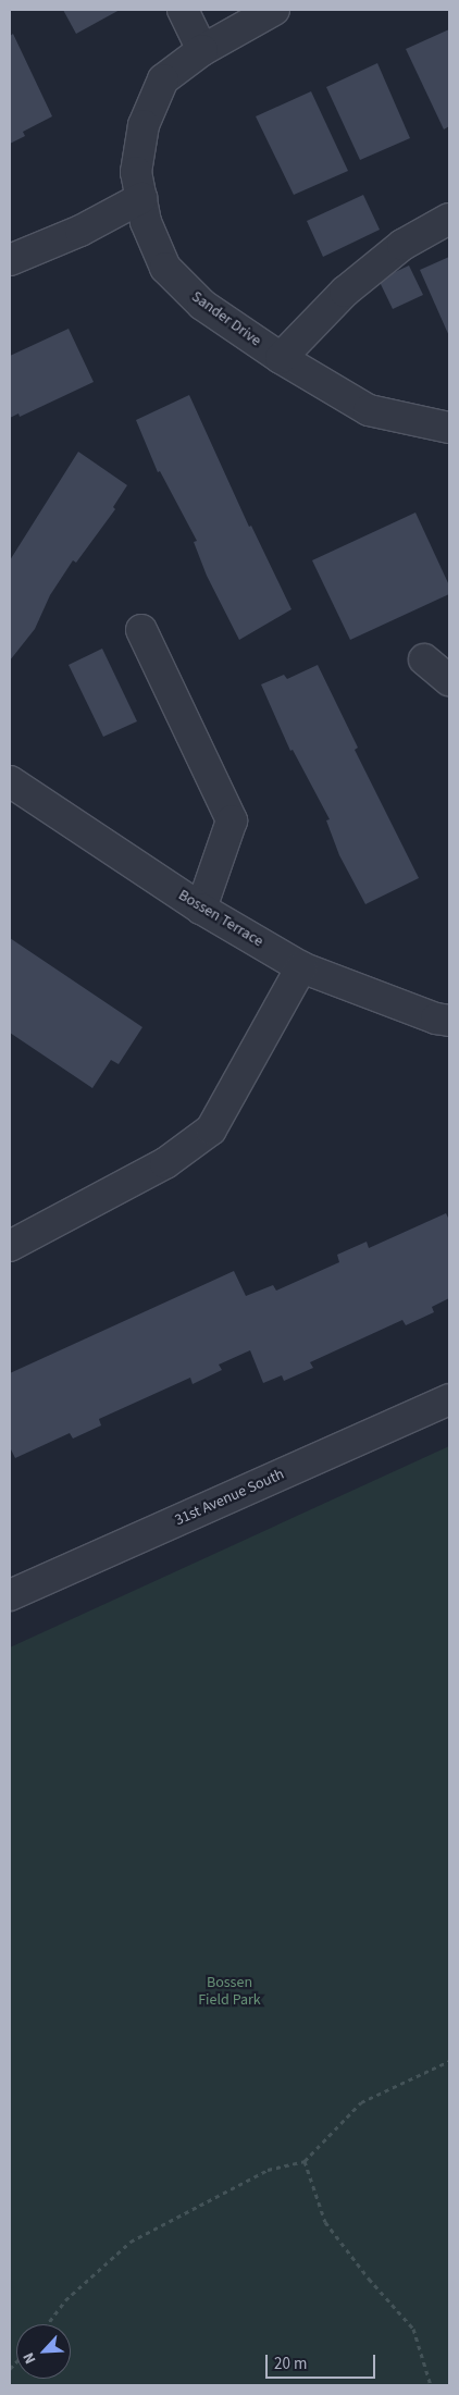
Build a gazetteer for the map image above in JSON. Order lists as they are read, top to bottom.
{
  "streets": {
    "street": ["Sander Drive", "Bossen Terrace", "31st Avenue South"]
  },
  "parks": ["Bossen Field Park"],
  "scale_bar": "20 m",
  "north": "bottom left"
}
